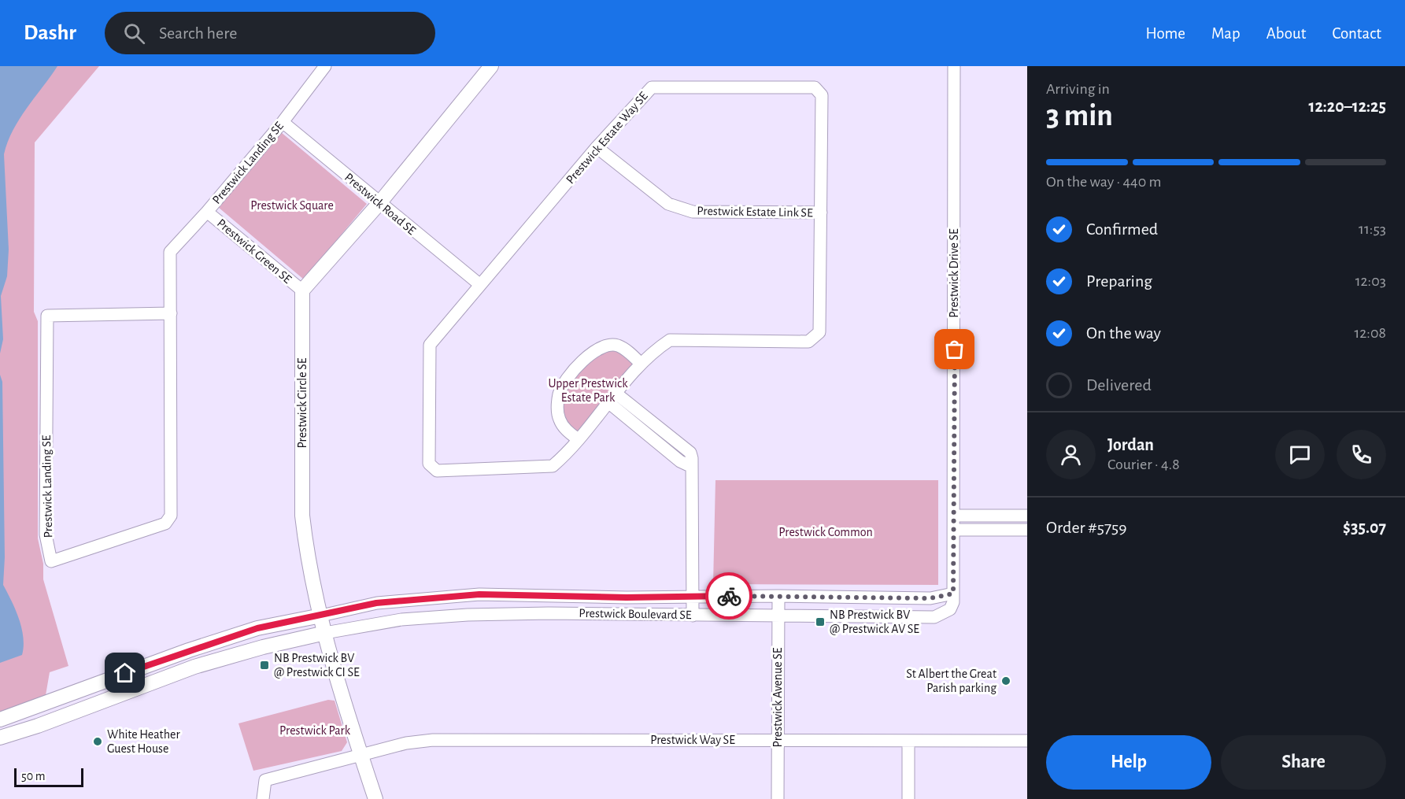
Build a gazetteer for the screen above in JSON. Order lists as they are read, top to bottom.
{
  "streets": {
    "street": [
      "Prestwick Estate Way SE",
      "Prestwick Landing SE",
      "Prestwick Road SE",
      "Prestwick Estate Link SE",
      "Prestwick Green SE",
      "Prestwick Drive SE",
      "Prestwick Circle SE",
      "Prestwick Boulevard SE",
      "Prestwick Avenue SE",
      "Prestwick Way SE"
    ]
  },
  "crossings": [
    ["Prestwick Estate Way SE", "Prestwick Road SE"],
    ["Prestwick Estate Way SE", "Prestwick Estate Link SE"],
    ["Prestwick Landing SE", "Prestwick Road SE"],
    ["Prestwick Landing SE", "Prestwick Green SE"],
    ["Prestwick Green SE", "Prestwick Circle SE"],
    ["Prestwick Drive SE", "Prestwick Boulevard SE"],
    ["Prestwick Circle SE", "Prestwick Boulevard SE"],
    ["Prestwick Circle SE", "Prestwick Way SE"],
    ["Prestwick Boulevard SE", "Prestwick Avenue SE"],
    ["Prestwick Avenue SE", "Prestwick Way SE"]
  ],
  "parks": [
    "Prestwick Square",
    "Upper Prestwick Estate Park",
    "Prestwick Common",
    "Prestwick Park"
  ],
  "places": {
    "transit": ["NB Prestwick BV @ Prestwick AV SE", "NB Prestwick BV @ Prestwick CI SE"],
    "other": ["St Albert the Great Parish parking", "White Heather Guest House"]
  },
  "scale_bar": "50 m",
  "page": {
    "header": "Dashr",
    "search": "Search here",
    "nav": [
      "Home",
      "Map",
      "About",
      "Contact"
    ],
    "heading": ["3 min", "Arriving in", "12:20–12:25"],
    "panel": [
      "Jordan",
      "Courier · 4.8",
      "Order #5759",
      "$35.07"
    ],
    "bar": "On the way · 440 m",
    "list": [
      ["Confirmed", "11:53"],
      ["Preparing", "12:03"],
      ["On the way", "12:08"],
      "Delivered"
    ],
    "buttons": ["Help", "Share"],
    "scale": "50 m"
  }
}
